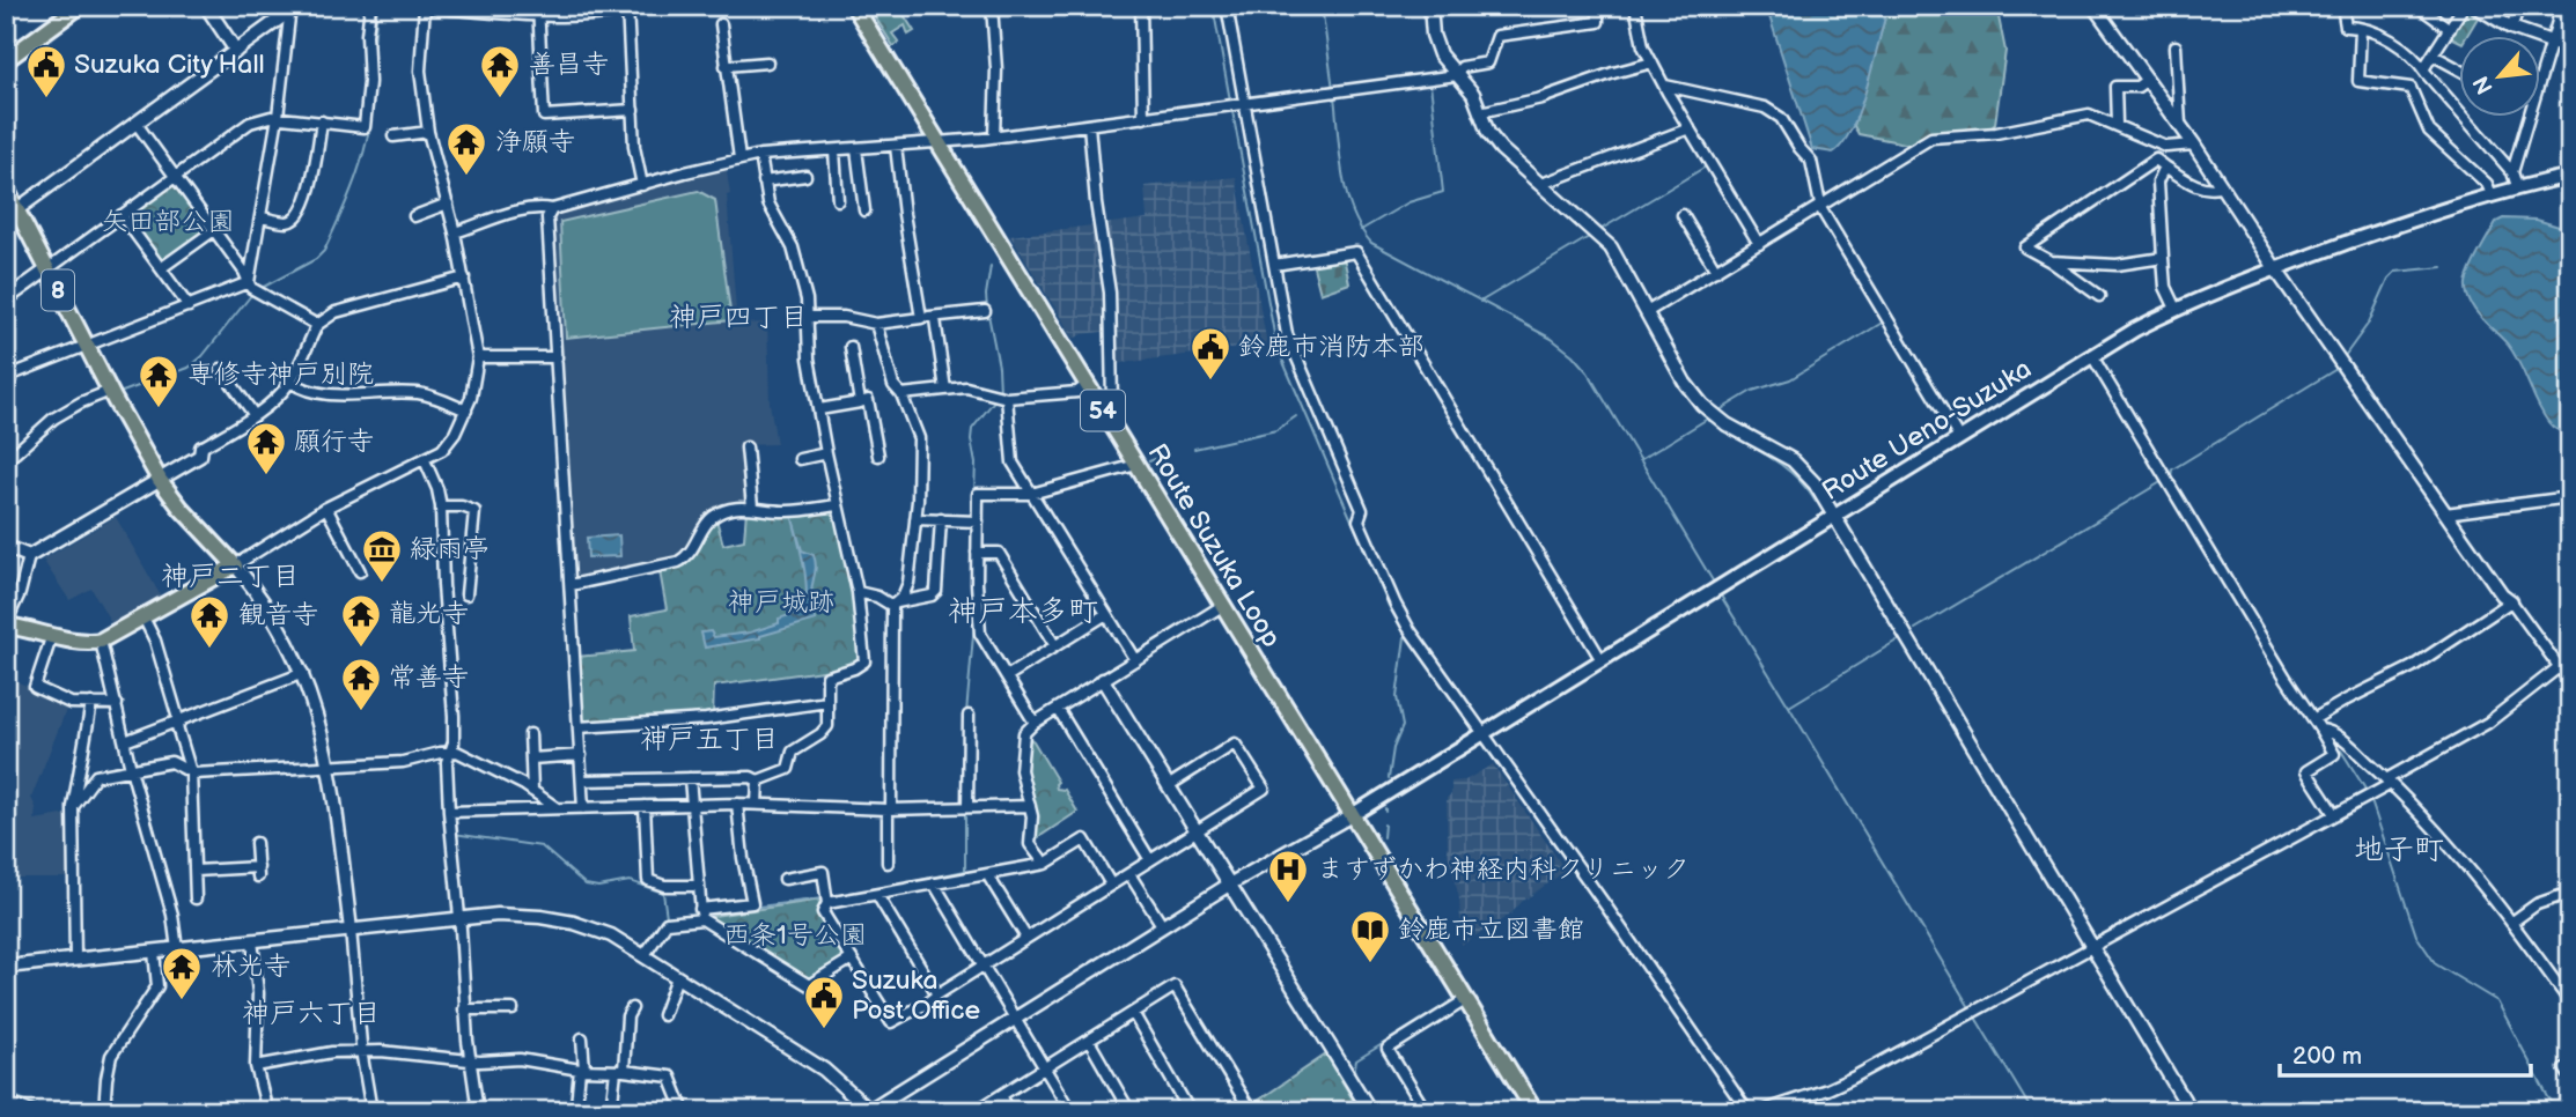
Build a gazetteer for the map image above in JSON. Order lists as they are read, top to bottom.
{
  "streets": {
    "main road": [
      "8",
      "54",
      "Route Ueno-Suzuka",
      "Route Suzuka Loop"
    ]
  },
  "crossings": [
    ["Route Ueno-Suzuka", "Route Suzuka Loop"]
  ],
  "districts": [
    "神戸四丁目",
    "神戸二丁目",
    "神戸本多町",
    "神戸五丁目",
    "地子町",
    "神戸六丁目"
  ],
  "parks": ["矢田部公園", "神戸城跡", "西条1号公園"],
  "places": {
    "public building": ["Suzuka City Hall", "鈴鹿市消防本部", "Suzuka Post Office"],
    "temple": [
      "善昌寺",
      "浄願寺",
      "専修寺神戸別院",
      "願行寺",
      "龍光寺",
      "観音寺",
      "常善寺",
      "林光寺"
    ],
    "museum": ["緑雨亭"],
    "hospital": ["ますずかわ神経内科クリニック"],
    "library": ["鈴鹿市立図書館"]
  },
  "scale_bar": "200 m",
  "north": "bottom left"
}
